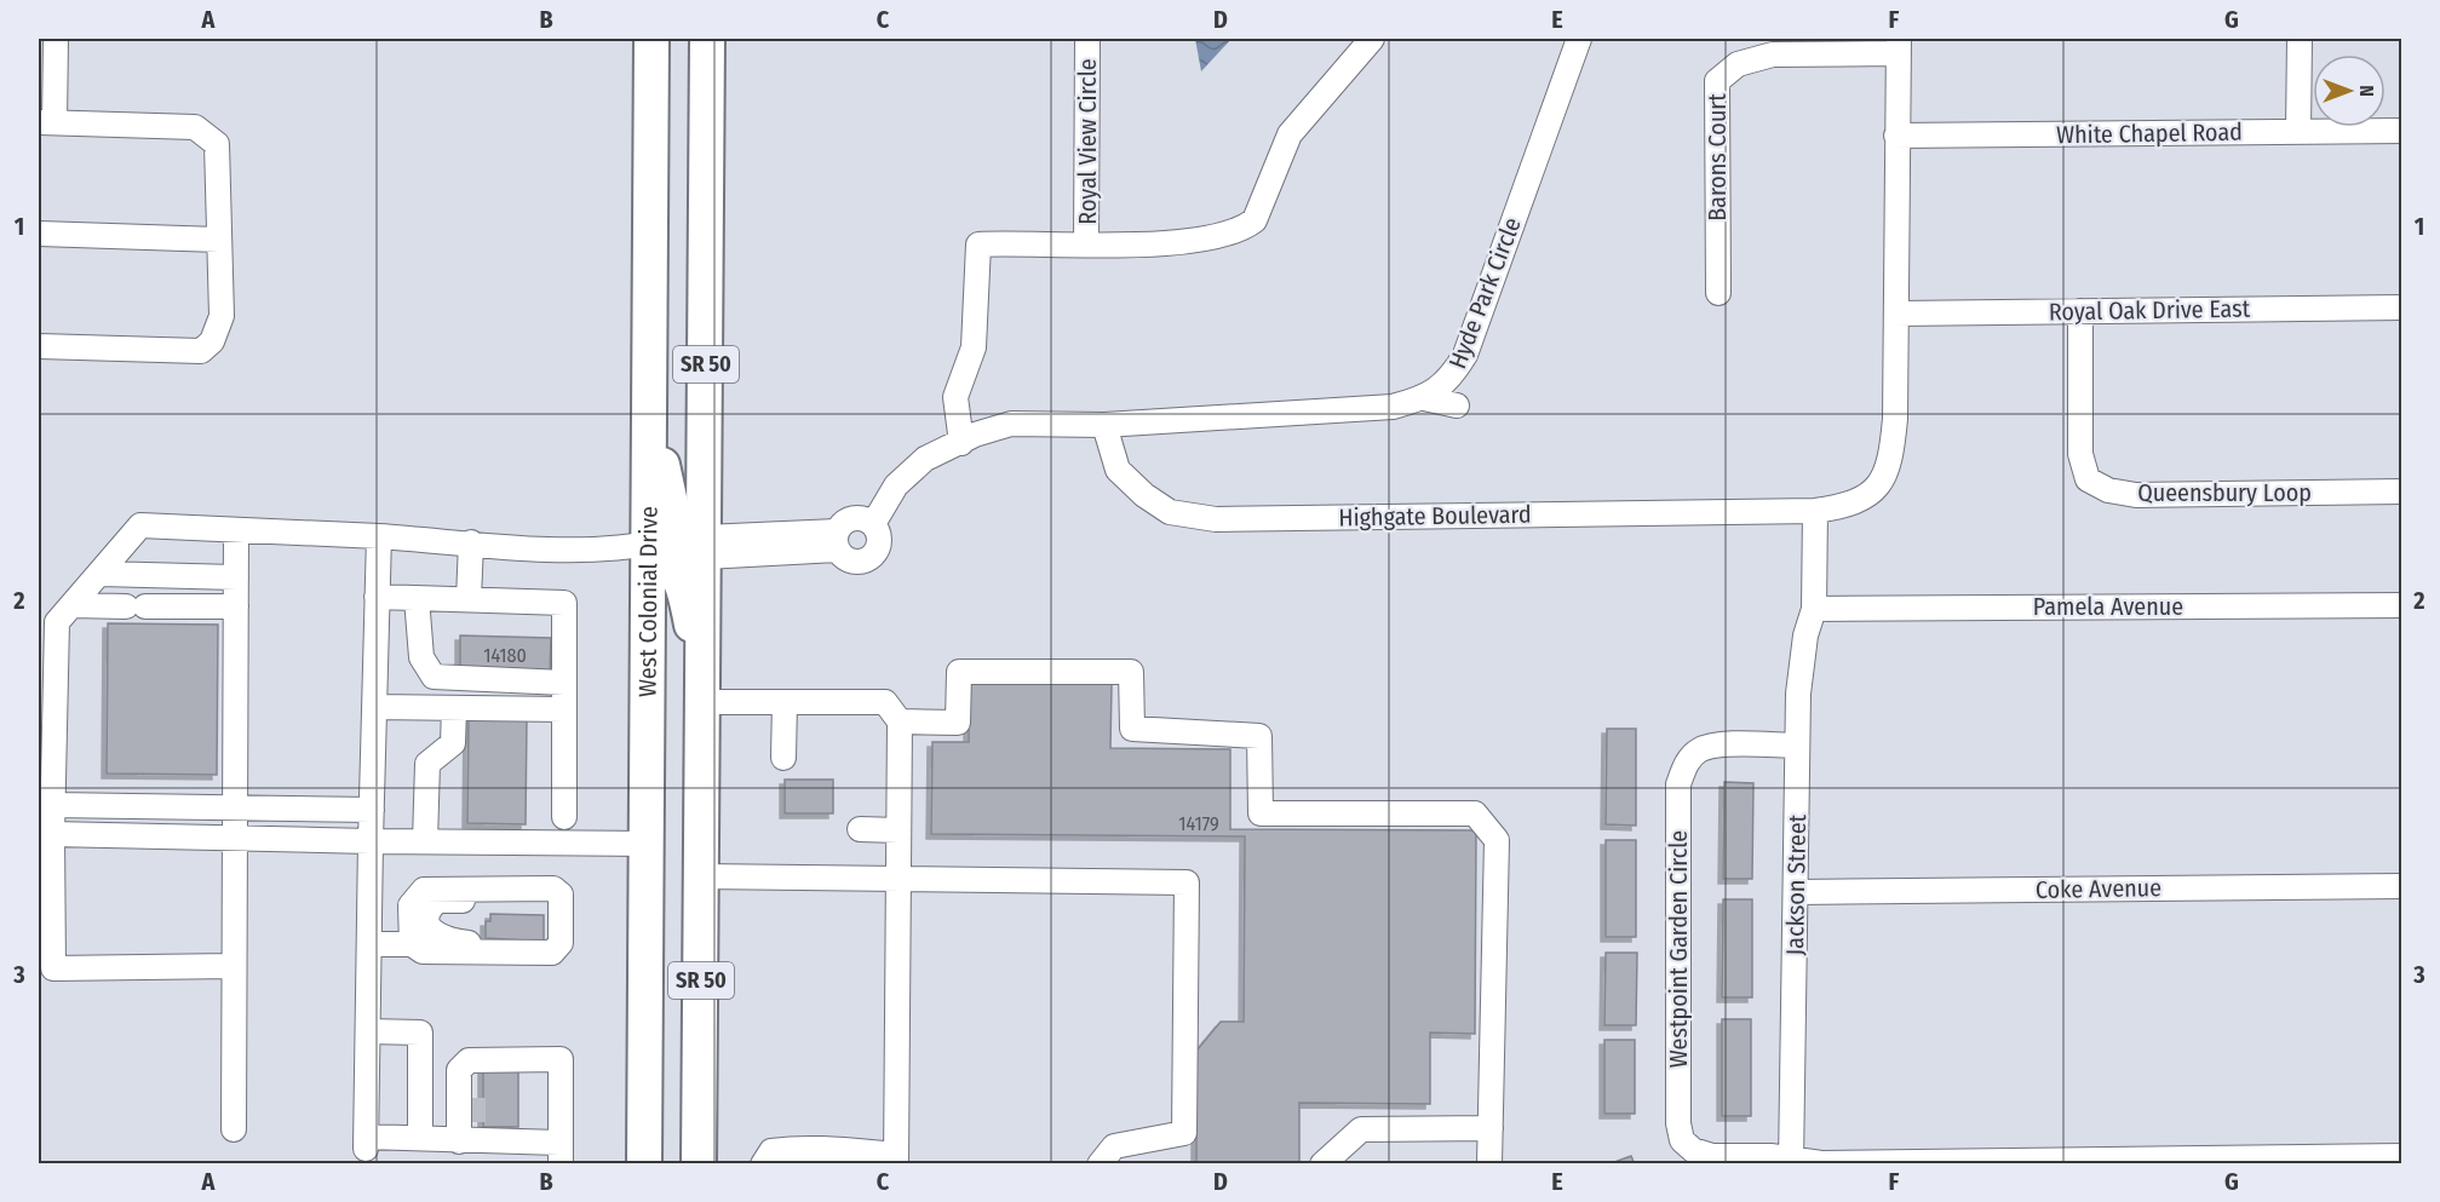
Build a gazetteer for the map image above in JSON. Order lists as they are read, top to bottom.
{
  "streets": {
    "highway": ["SR 50", "West Colonial Drive"],
    "street": [
      "White Chapel Road",
      "Royal View Circle",
      "Barons Court",
      "Hyde Park Circle",
      "Royal Oak Drive East",
      "Queensbury Loop",
      "Highgate Boulevard",
      "Pamela Avenue",
      "Jackson Street",
      "Coke Avenue",
      "Westpoint Garden Circle"
    ]
  },
  "crossings": [
    ["White Chapel Road", "Highgate Boulevard"],
    ["Royal View Circle", "Hyde Park Circle"],
    ["Barons Court", "Highgate Boulevard"],
    ["Hyde Park Circle", "Highgate Boulevard"],
    ["Royal Oak Drive East", "Queensbury Loop"],
    ["Royal Oak Drive East", "Highgate Boulevard"],
    ["Pamela Avenue", "Jackson Street"],
    ["Jackson Street", "Coke Avenue"],
    ["Jackson Street", "Westpoint Garden Circle"]
  ],
  "house_numbers": ["14180", "14179"],
  "north": "right",
  "grid": {
    "columns": [
      "A",
      "B",
      "C",
      "D",
      "E",
      "F",
      "G"
    ],
    "rows": ["1", "2", "3"]
  }
}
